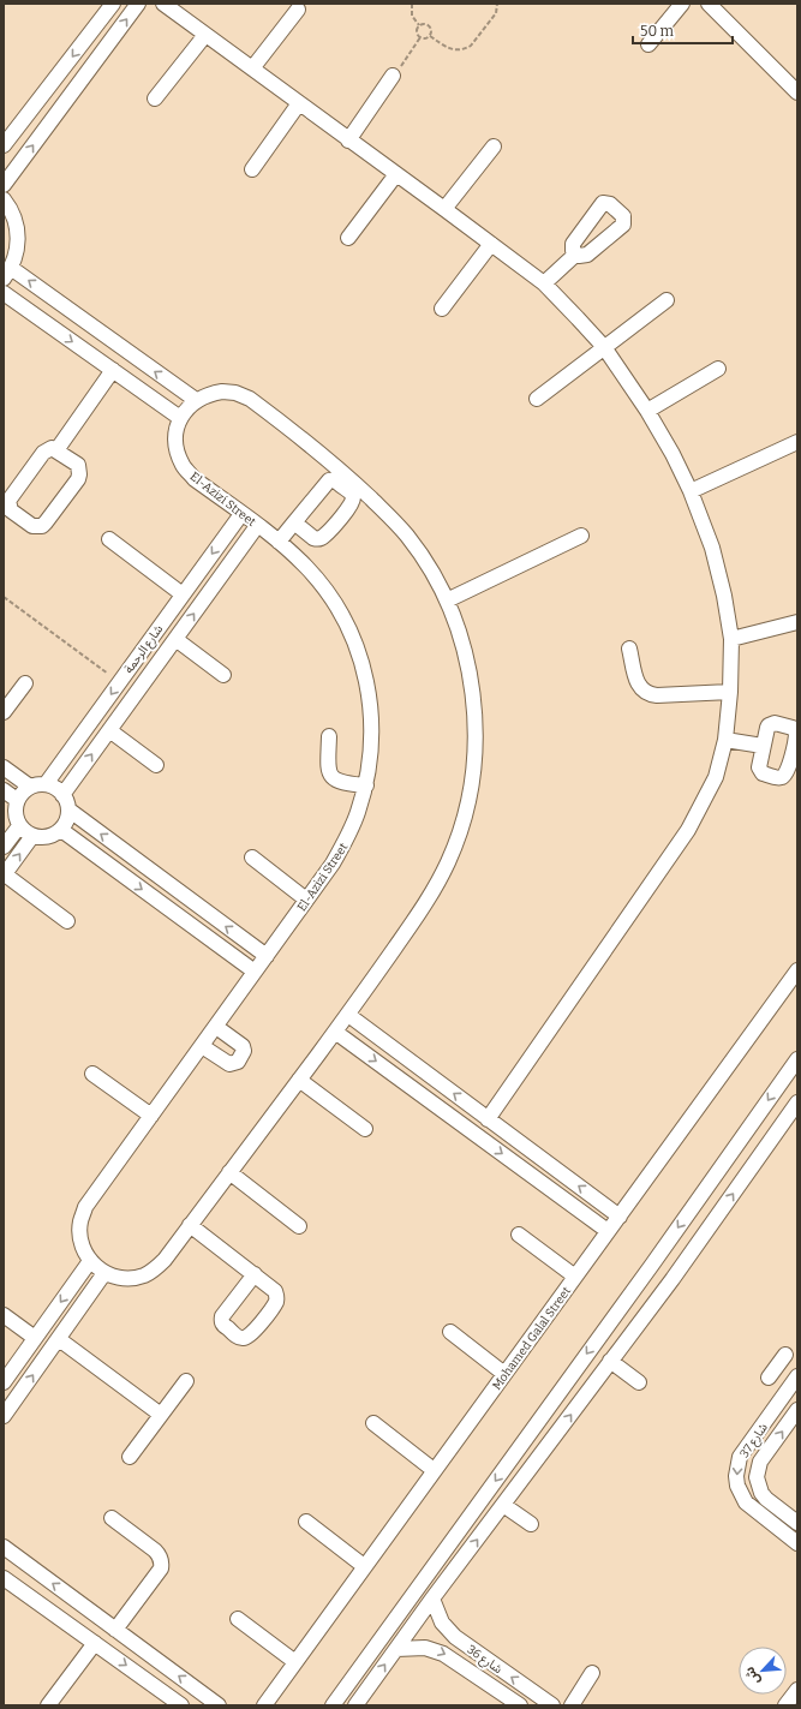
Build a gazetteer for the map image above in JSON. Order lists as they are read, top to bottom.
{
  "streets": {
    "street": [
      "El-Azizi Street",
      "شارع الرحمة",
      "Mohamed Galal Street",
      "شارع 37",
      "شارع 36"
    ]
  },
  "crossings": [
    ["El-Azizi Street", "شارع الرحمة"]
  ],
  "scale_bar": "50 m",
  "north": "bottom left"
}
